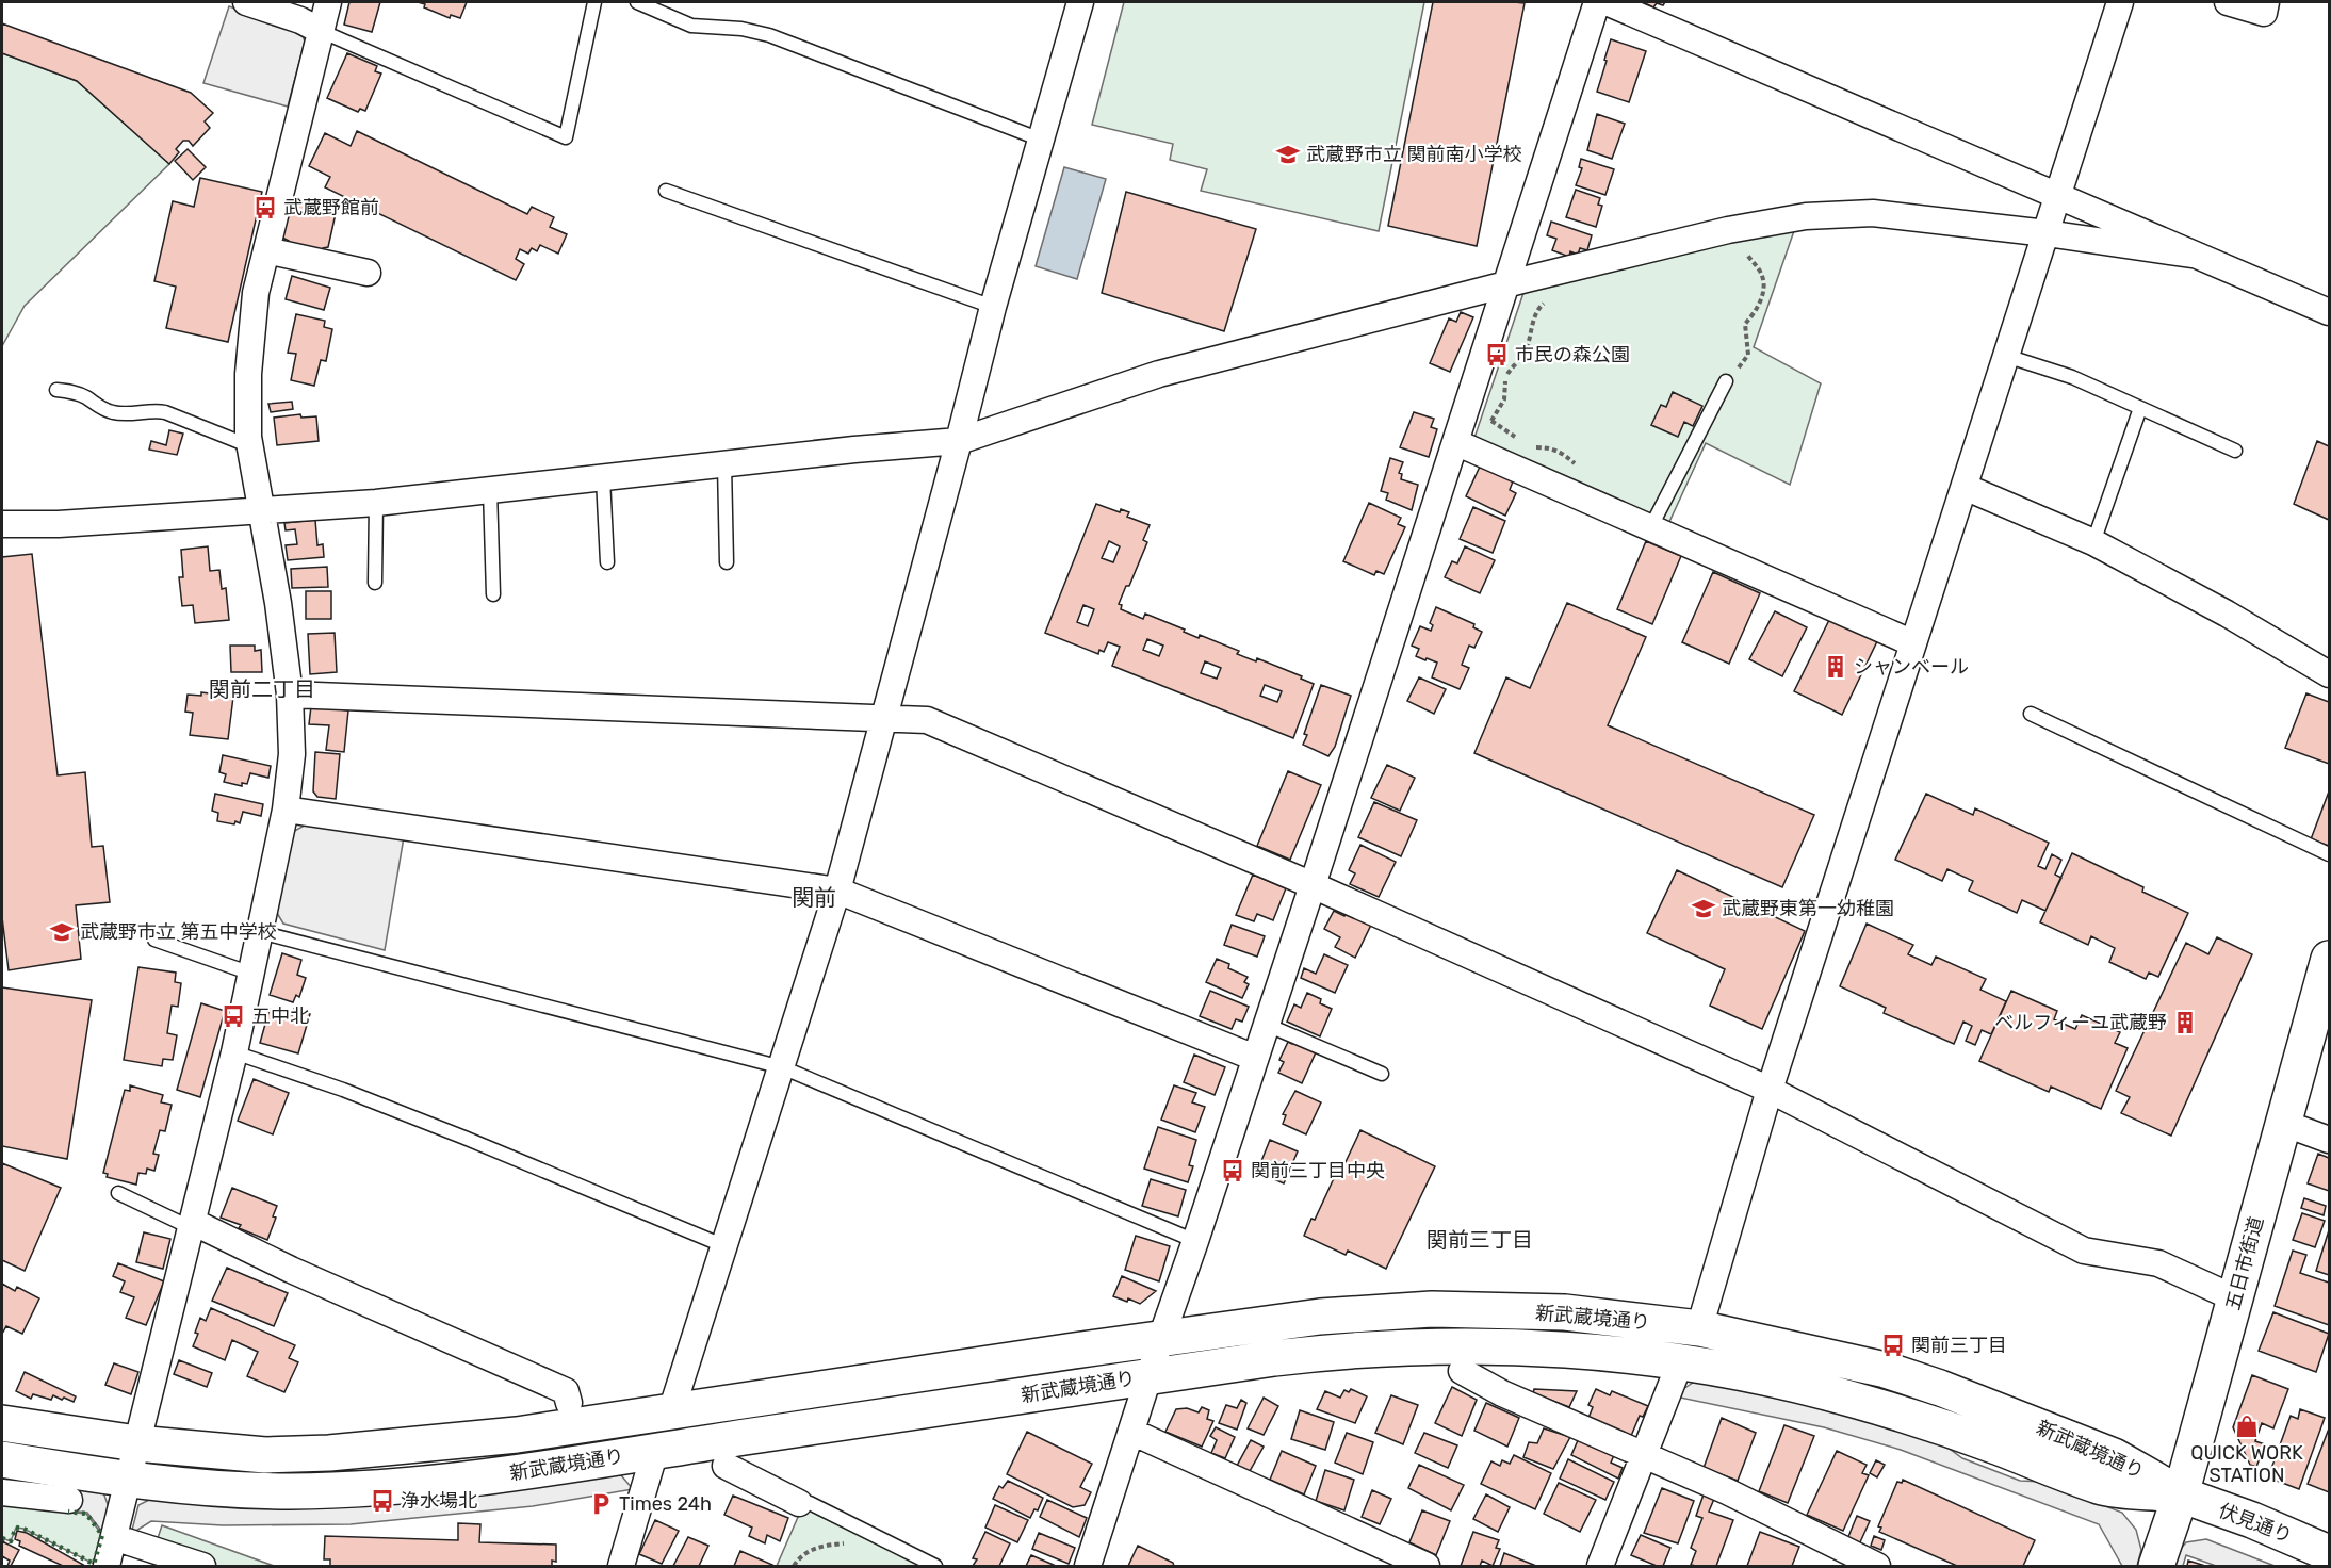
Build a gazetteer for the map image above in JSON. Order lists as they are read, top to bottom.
{
  "streets": {
    "main road": ["五日市街道", "新武蔵境通り", "伏見通り"]
  },
  "crossings": [
    ["五日市街道", "新武蔵境通り"],
    ["五日市街道", "伏見通り"],
    ["新武蔵境通り", "伏見通り"]
  ],
  "districts": ["関前二丁目", "関前", "関前三丁目"],
  "places": {
    "school or university": ["武蔵野市立 関前南小学校", "武蔵野東第一幼稚園", "武蔵野市立 第五中学校"],
    "bus stop": [
      "武蔵野館前",
      "市民の森公園",
      "五中北",
      "関前三丁目中央",
      "関前三丁目",
      "浄水場北"
    ],
    "building": ["シャンベール", "ベルフィーユ武蔵野"],
    "shop": ["QUICK WORK STATION"],
    "parking": ["Times 24h"]
  }
}
